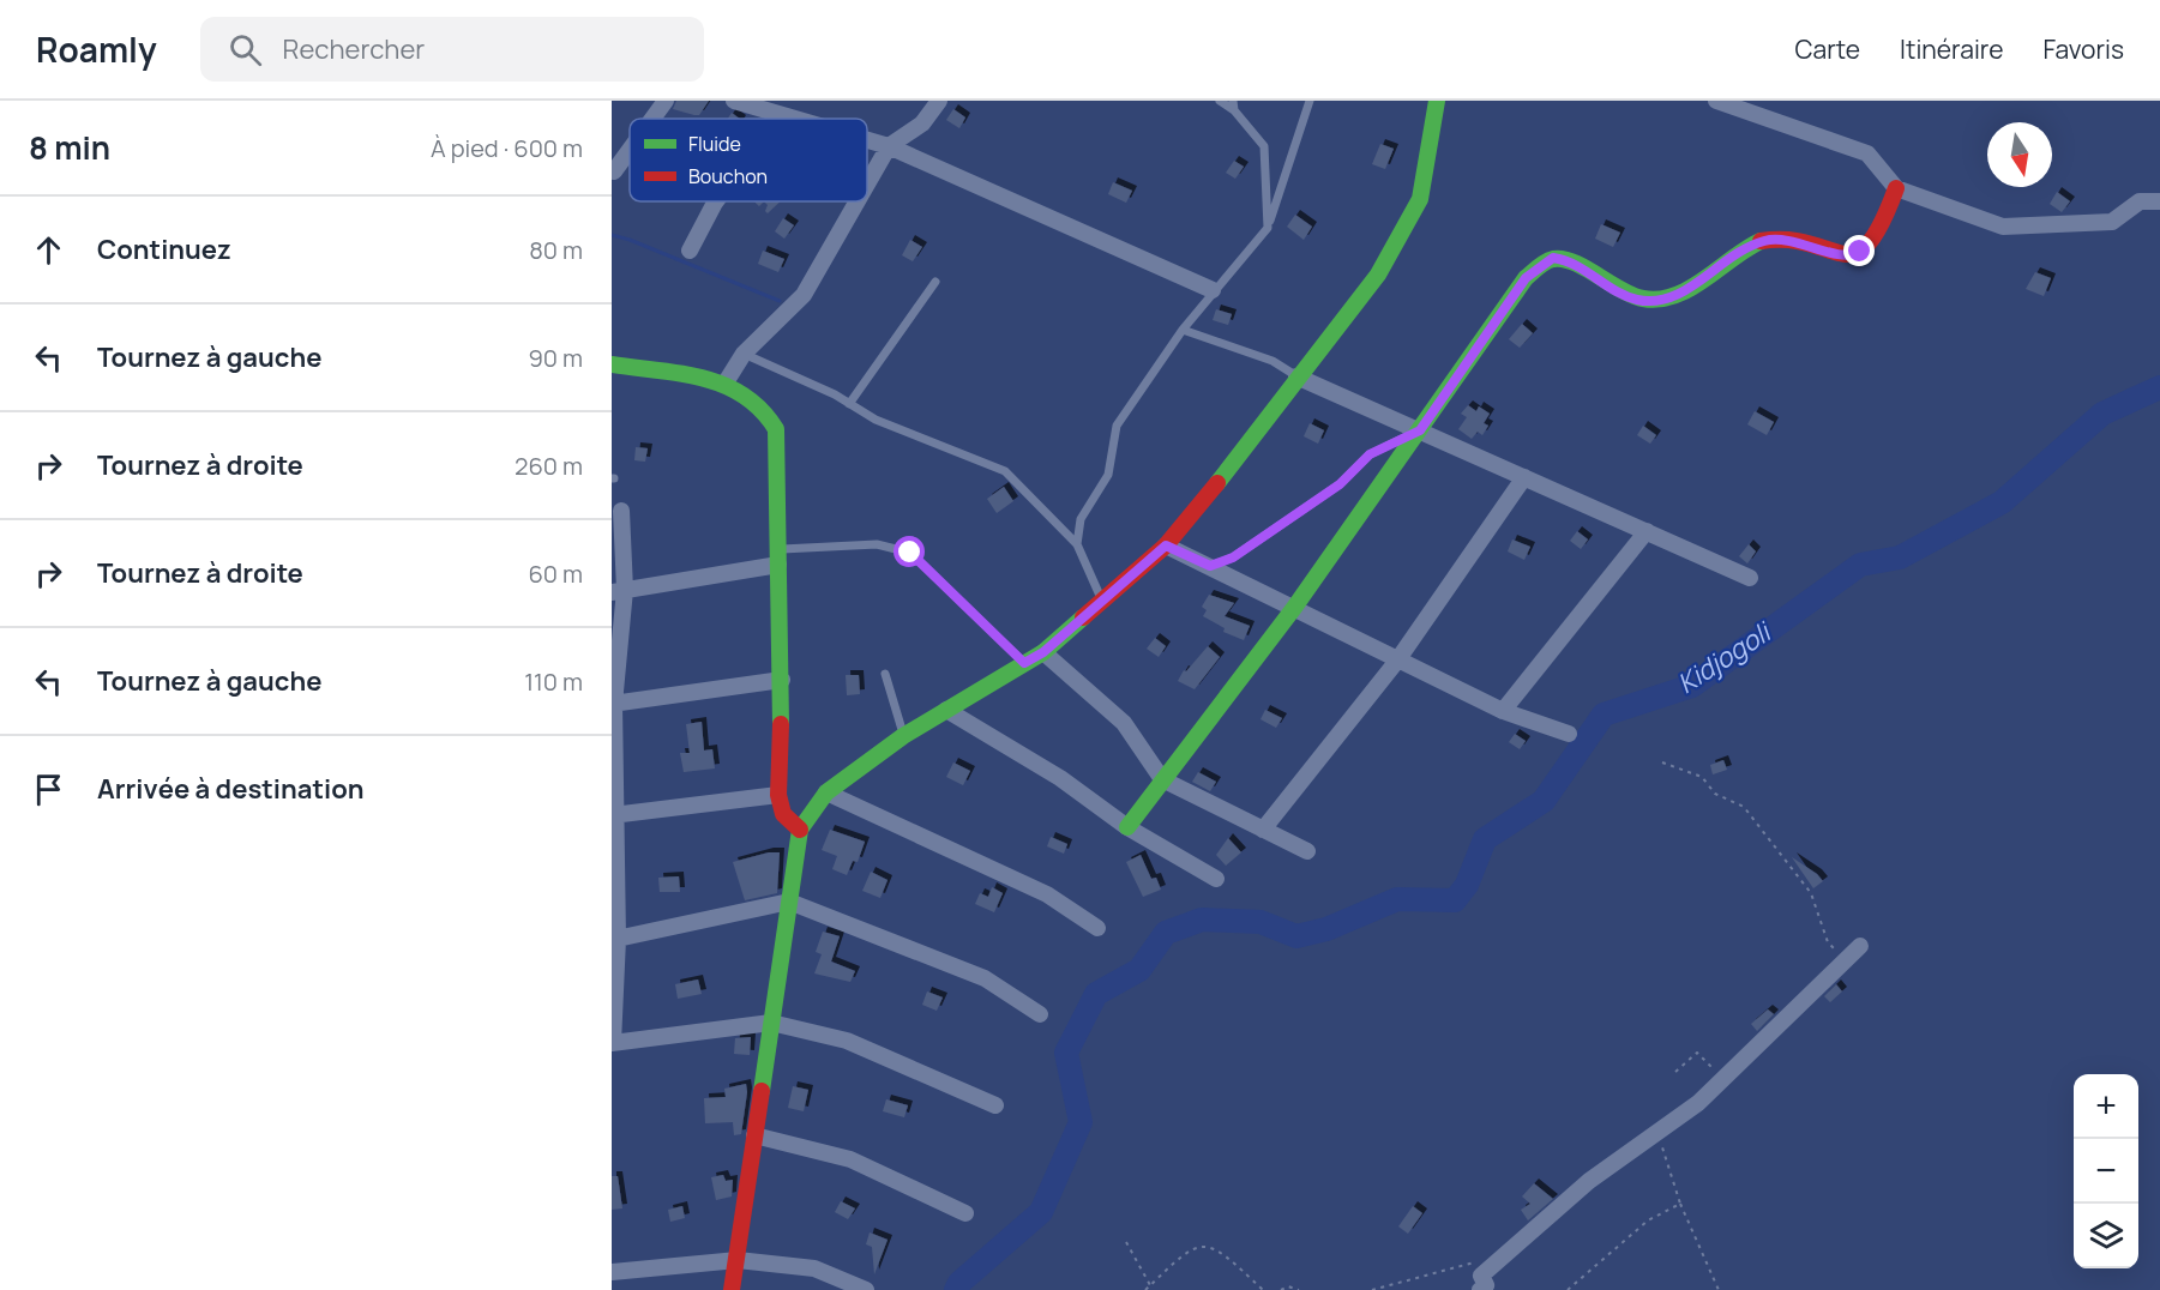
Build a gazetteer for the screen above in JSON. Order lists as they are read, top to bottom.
{
  "water": ["Kidjogoli"],
  "legend": ["Fluide", "Bouchon"],
  "north": "bottom",
  "page": {
    "header": "Roamly",
    "search": "Rechercher",
    "nav": ["Carte", "Itinéraire", "Favoris"],
    "heading": ["8 min", "À pied · 600 m"],
    "list": [
      ["Continuez", "80 m"],
      ["Tournez à gauche", "90 m"],
      ["Tournez à droite", "260 m"],
      ["Tournez à droite", "60 m"],
      ["Tournez à gauche", "110 m"],
      "Arrivée à destination"
    ],
    "map_buttons": ["+", "−"]
  }
}
